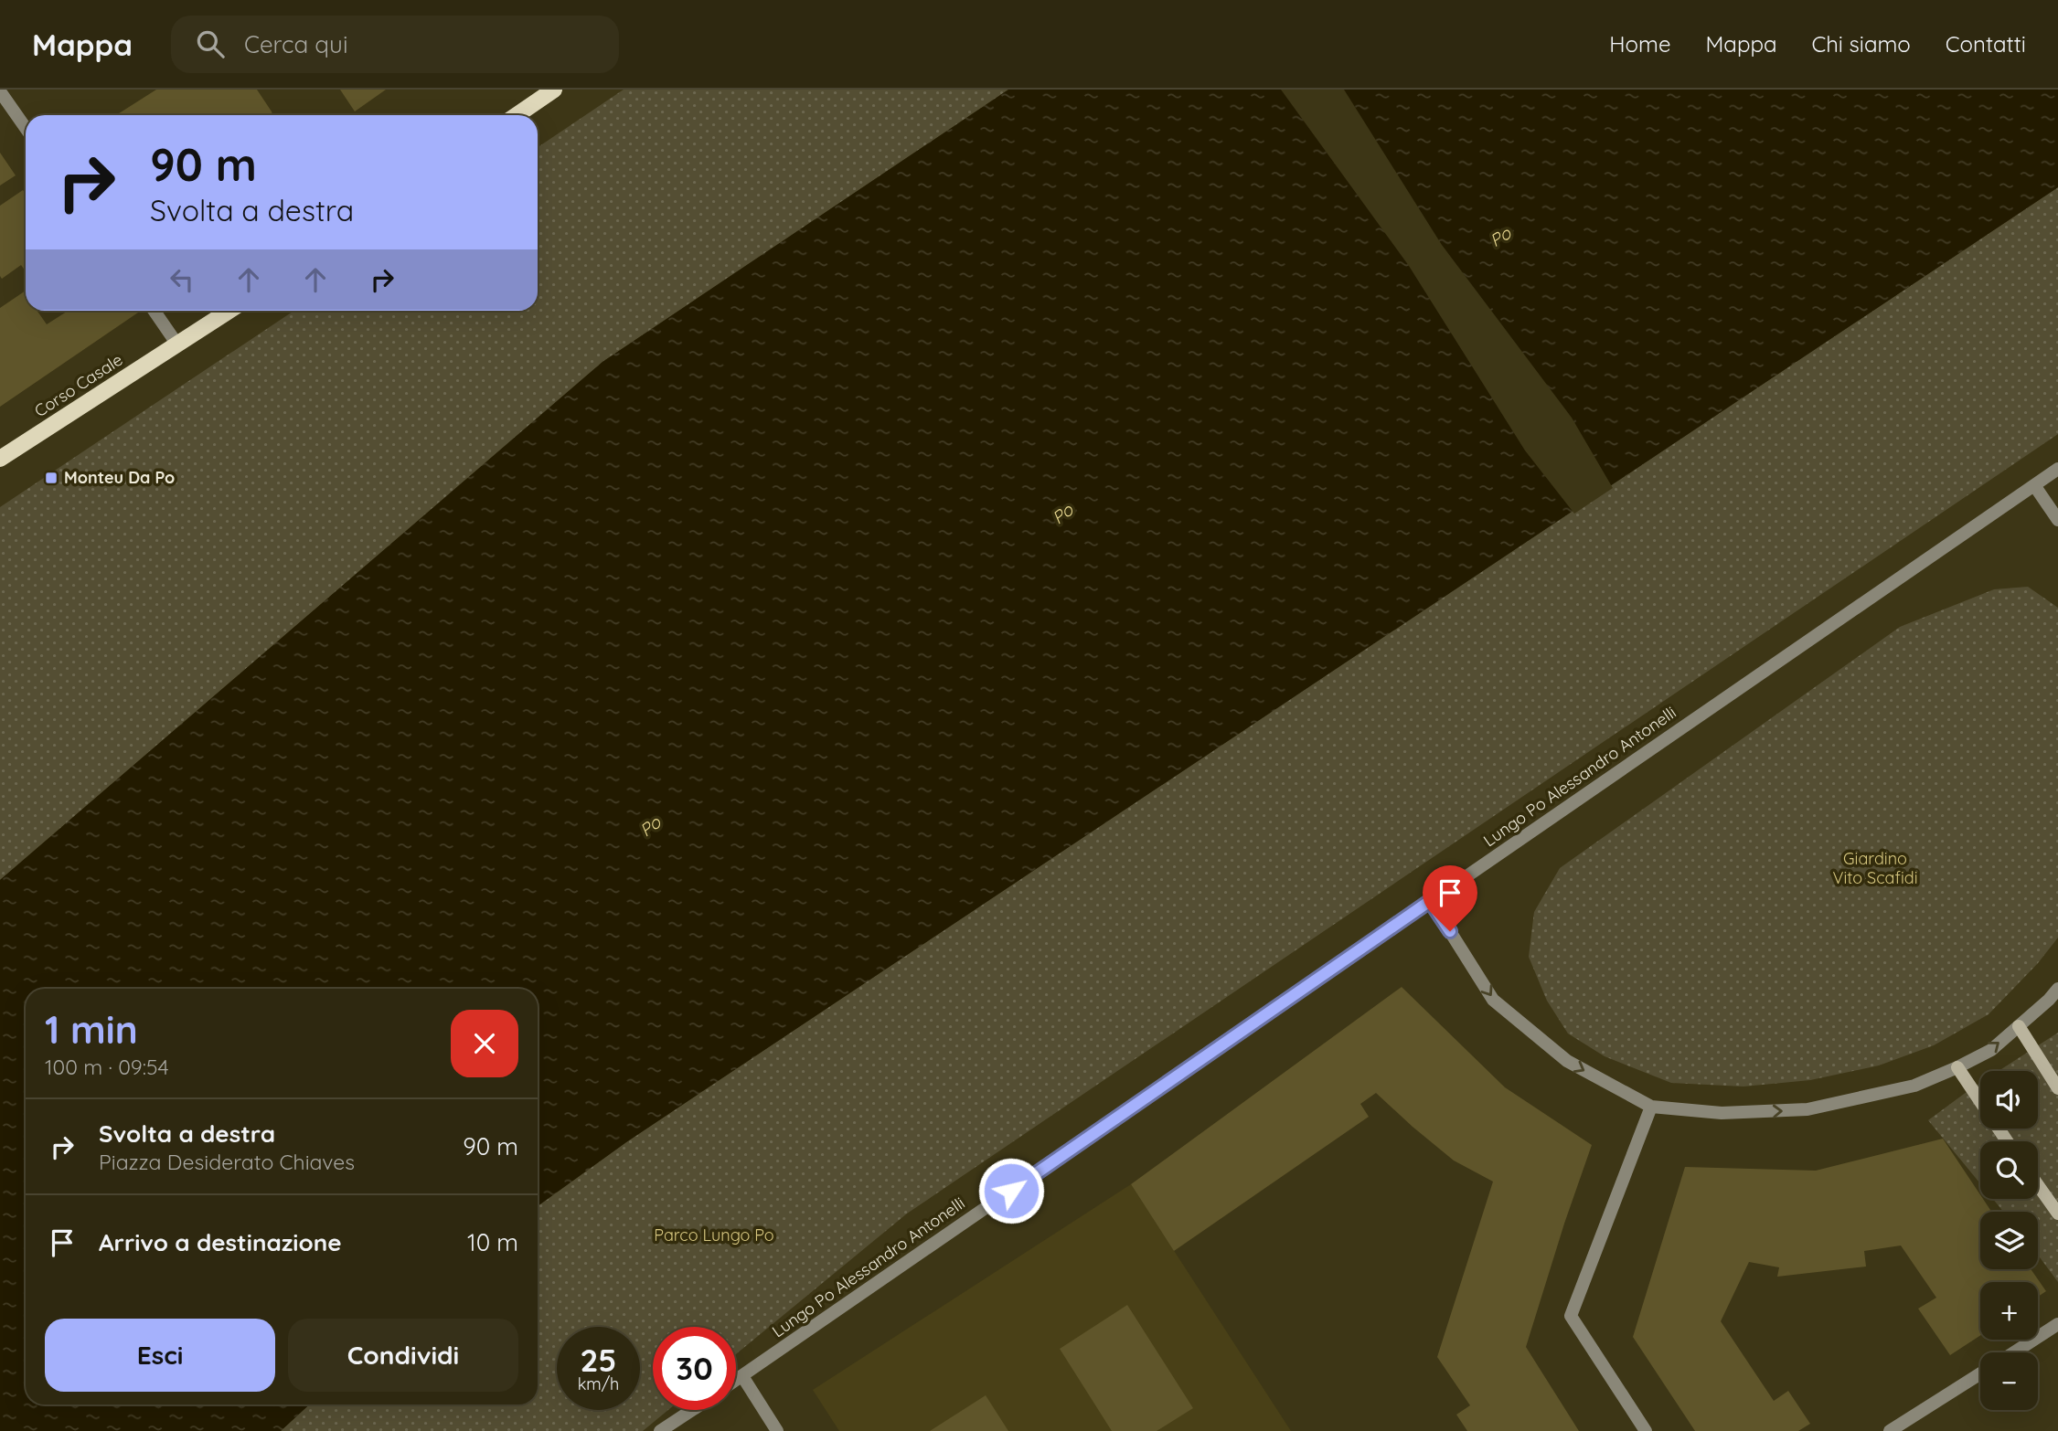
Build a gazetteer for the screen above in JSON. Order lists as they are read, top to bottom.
{
  "streets": {
    "main road": ["Corso Casale"],
    "street": ["Lungo Po Alessandro Antonelli"]
  },
  "water": ["Po"],
  "parks": ["Giardino Vito Scafidi", "Parco Lungo Po"],
  "places": {
    "transit": ["Monteu Da Po"]
  },
  "page": {
    "header": "Mappa",
    "search": "Cerca qui",
    "nav": [
      "Home",
      "Mappa",
      "Chi siamo",
      "Contatti"
    ],
    "turn": ["90 m", "Svolta a destra"],
    "heading": ["1 min", "100 m · 09:54"],
    "map_buttons": ["+", "−"],
    "list": [
      {
        "name": "Svolta a destra",
        "note": "Piazza Desiderato Chiaves",
        "value": "90 m"
      },
      {
        "name": "Arrivo a destinazione",
        "value": "10 m"
      }
    ],
    "buttons": ["Esci", "Condividi"],
    "speed": "25 km/h",
    "limit": "30"
  }
}
